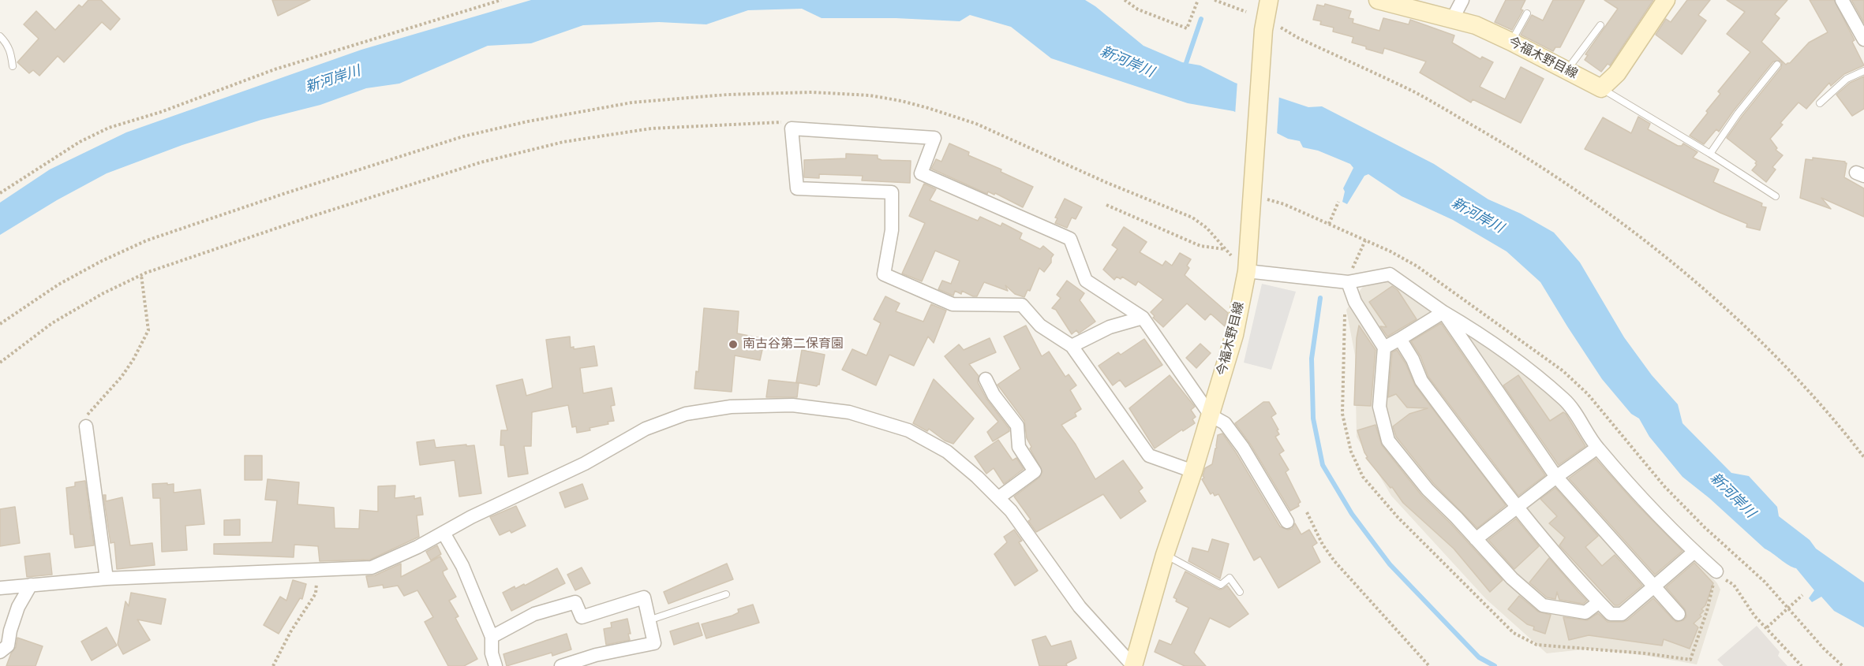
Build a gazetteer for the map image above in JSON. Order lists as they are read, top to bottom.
{
  "streets": {
    "main road": ["今福木野目線"]
  },
  "water": ["新河岸川"],
  "places": ["南古谷第二保育園"]
}
